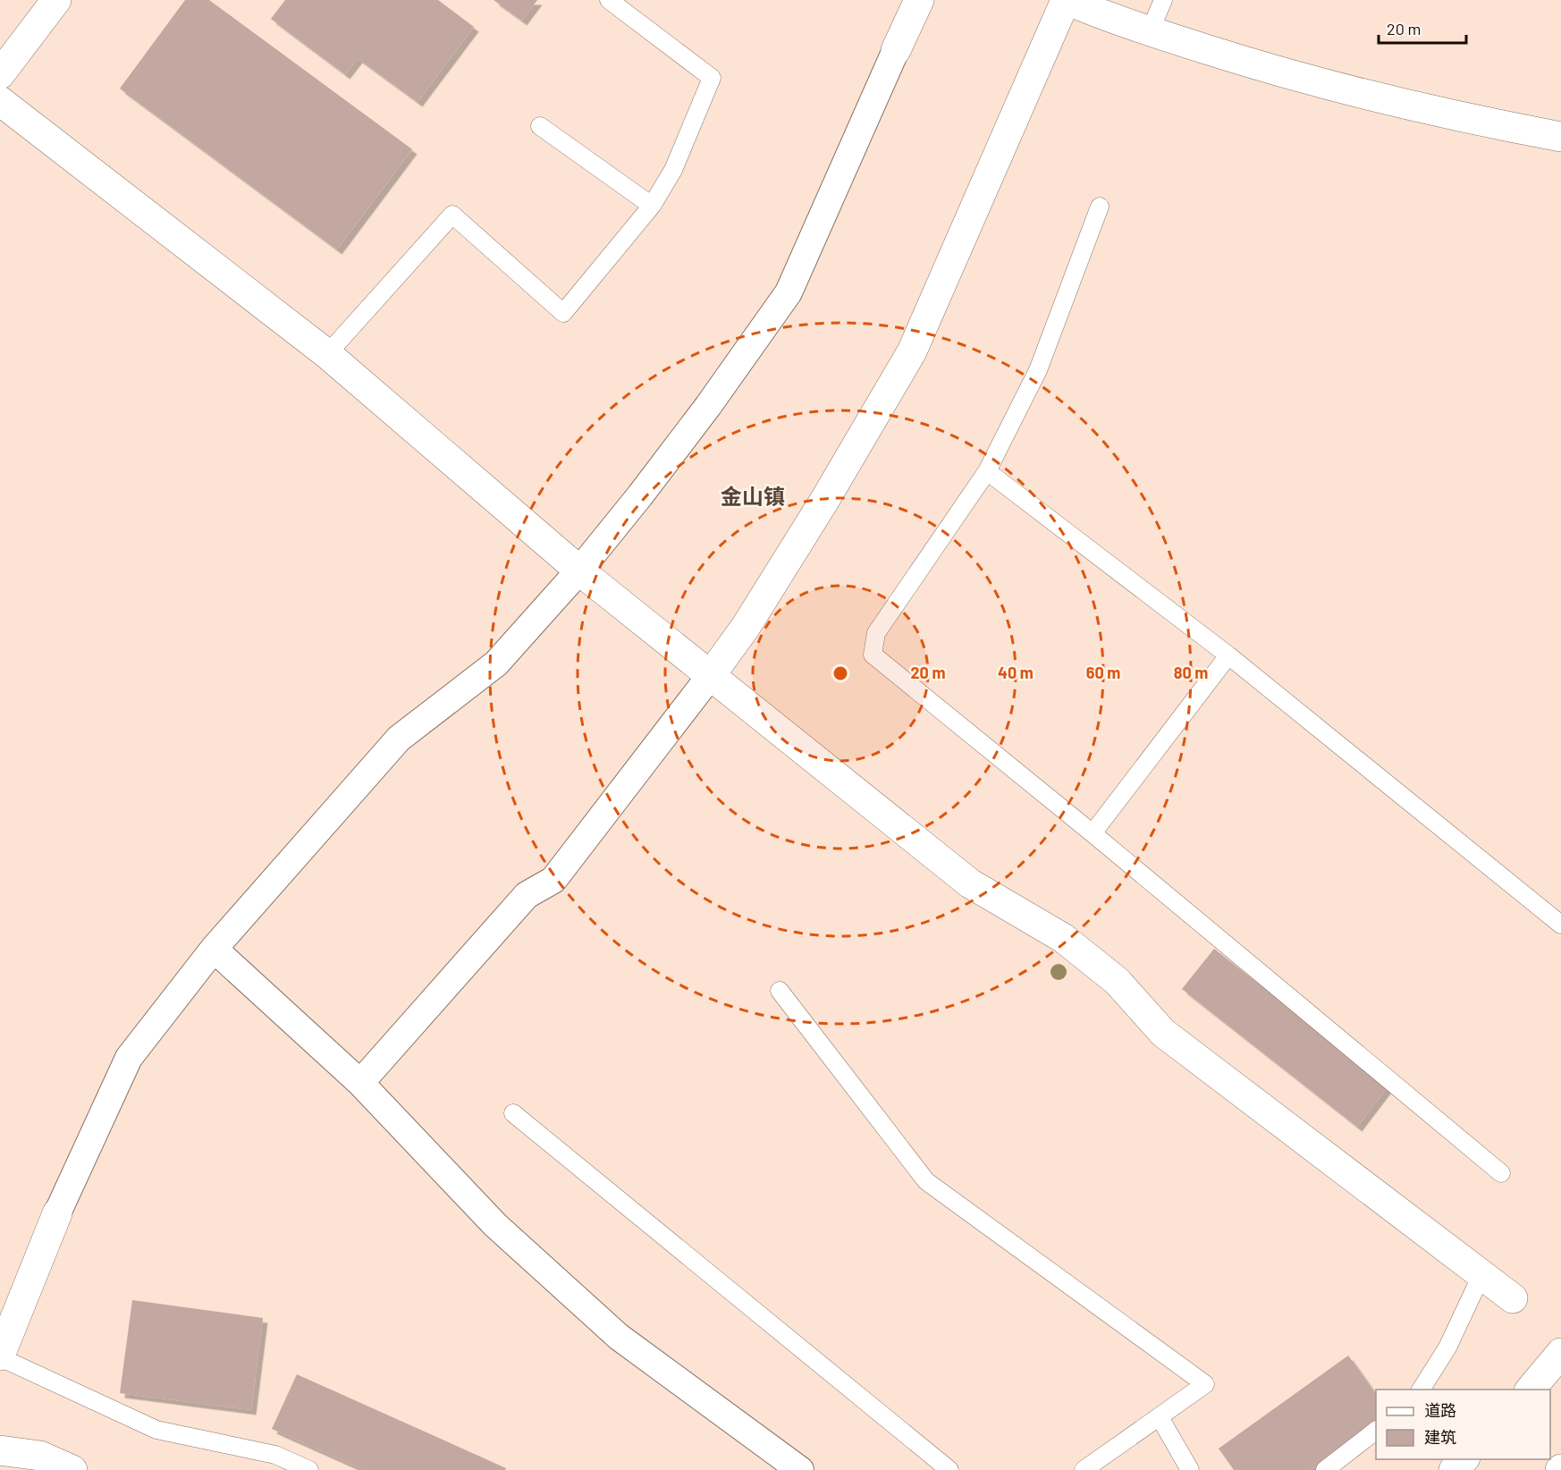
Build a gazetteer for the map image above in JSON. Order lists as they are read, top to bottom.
{
  "districts": ["金山镇"],
  "legend": ["道路", "建筑"],
  "scale_bar": "20 m",
  "rings": [
    "20 m",
    "40 m",
    "60 m",
    "80 m"
  ]
}
